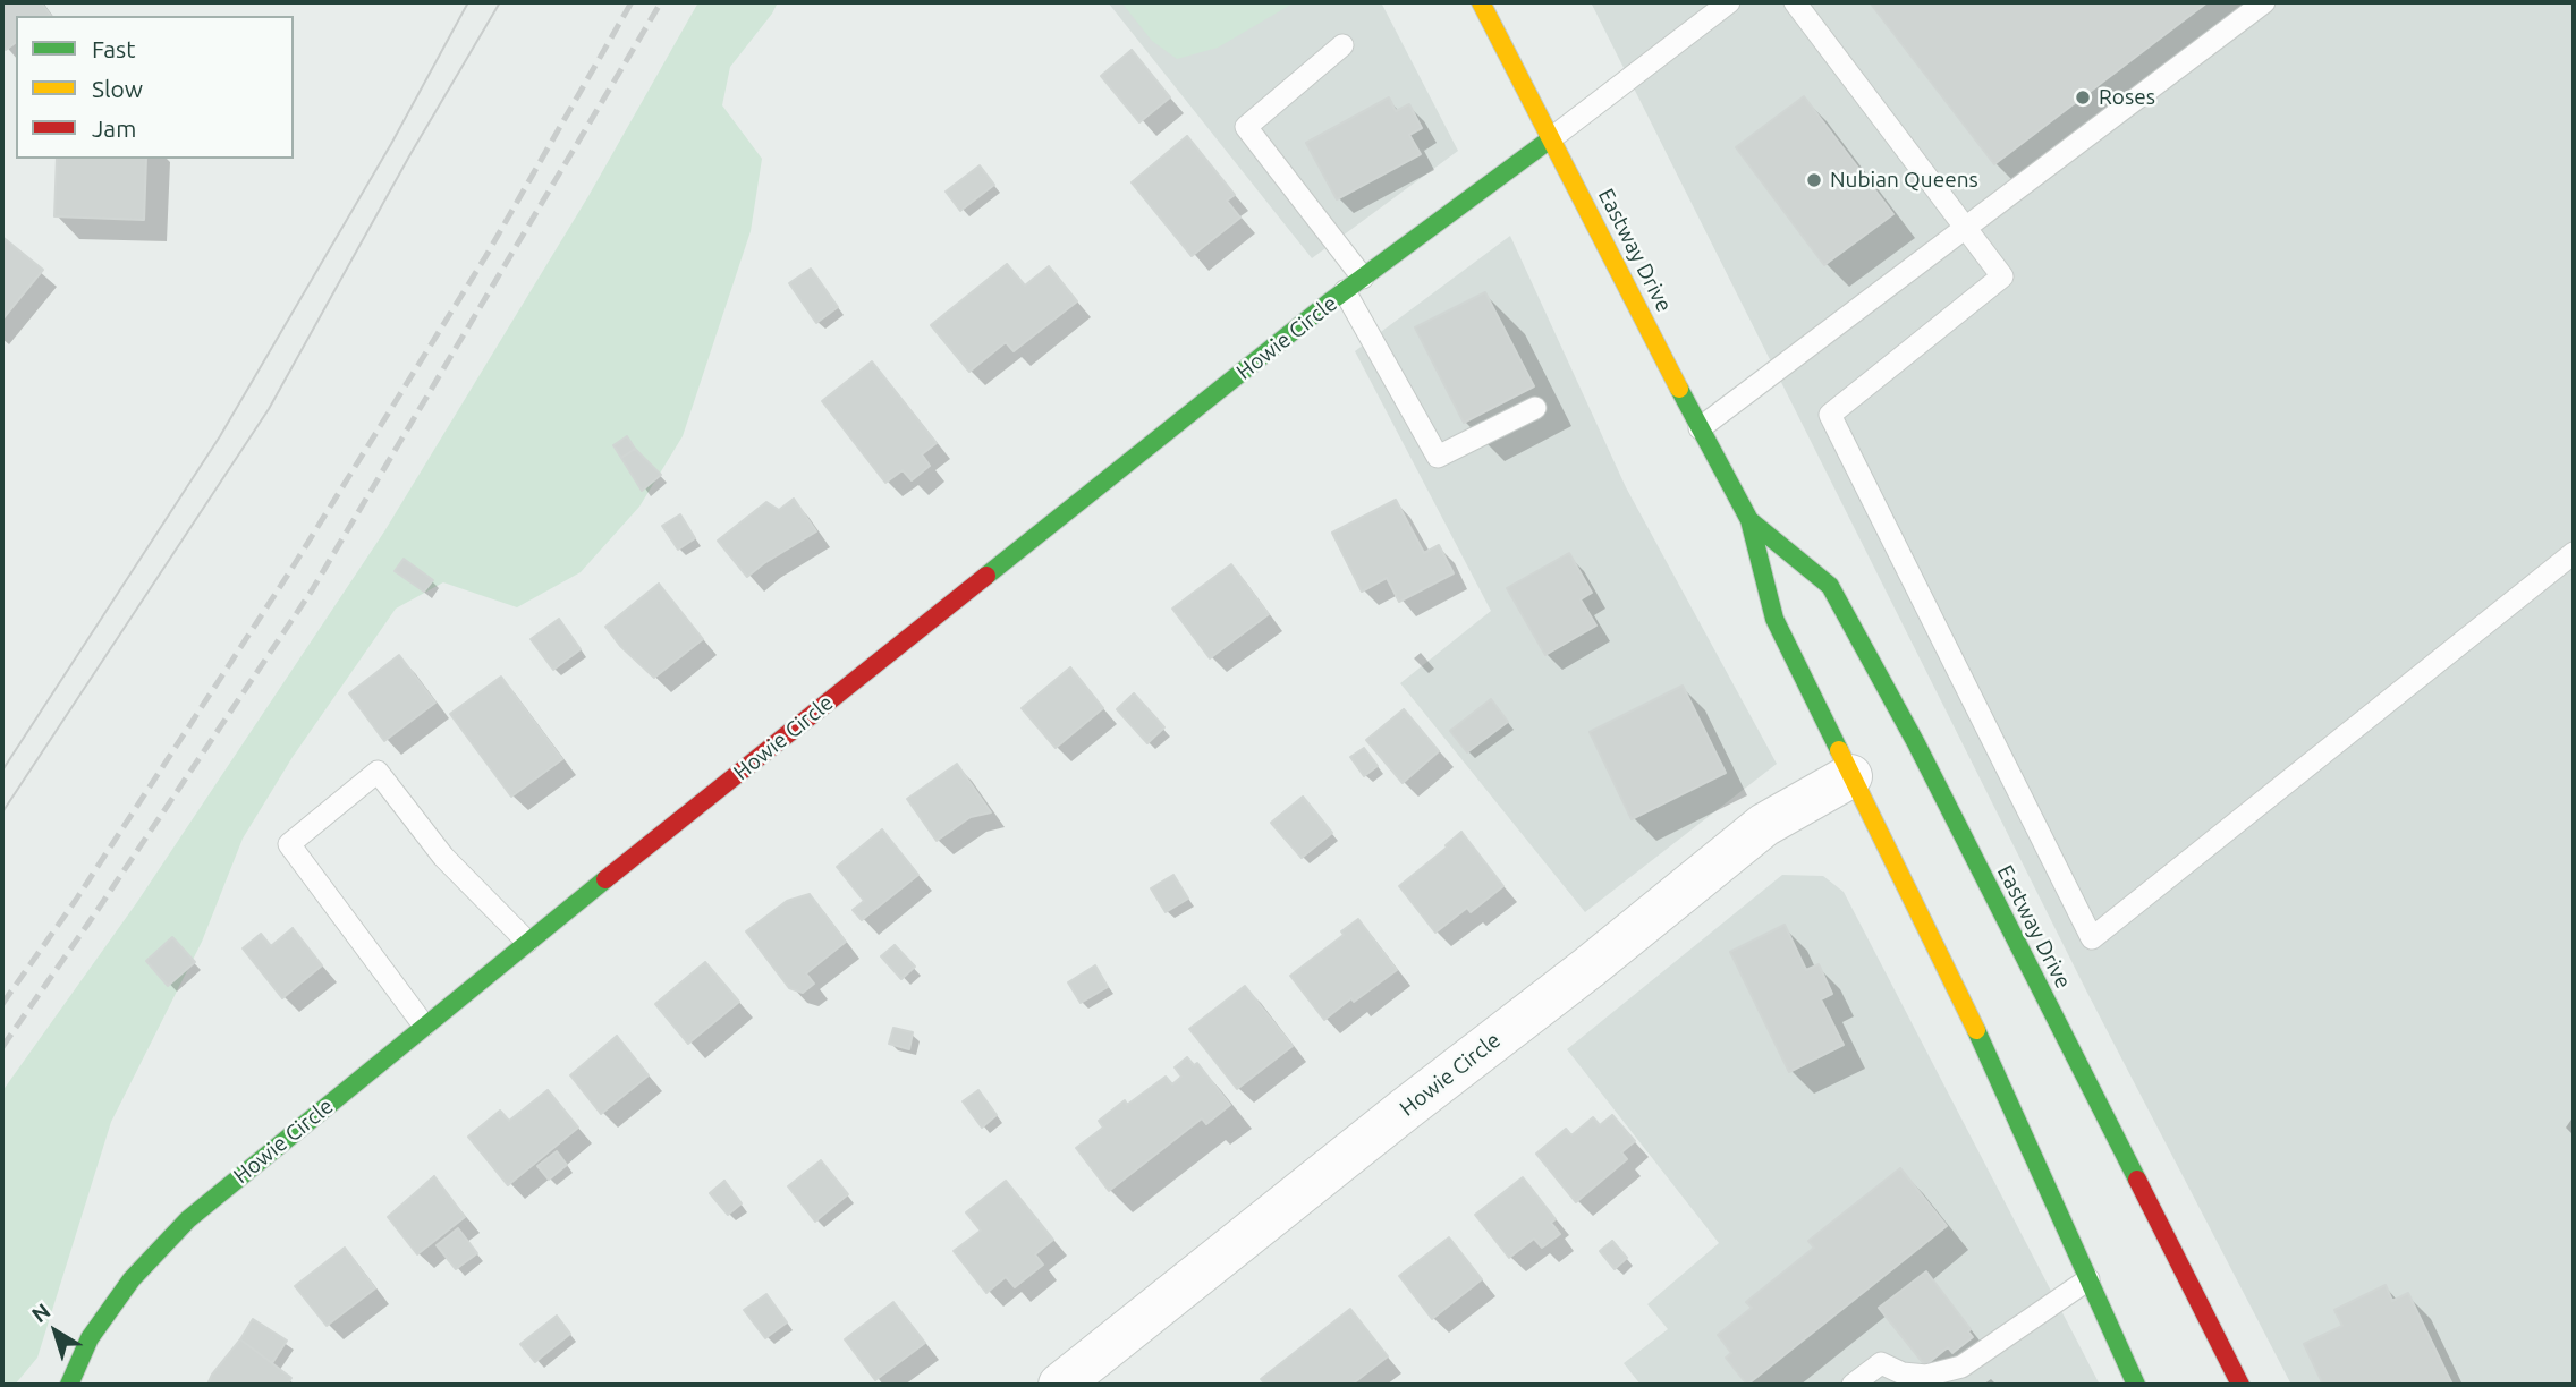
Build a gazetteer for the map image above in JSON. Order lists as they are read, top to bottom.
{
  "streets": {
    "main road": ["Eastway Drive", "Howie Circle"]
  },
  "crossings": [
    ["Eastway Drive", "Howie Circle"]
  ],
  "places": ["Roses", "Nubian Queens"],
  "legend": ["Fast", "Slow", "Jam"],
  "north": "top left"
}
